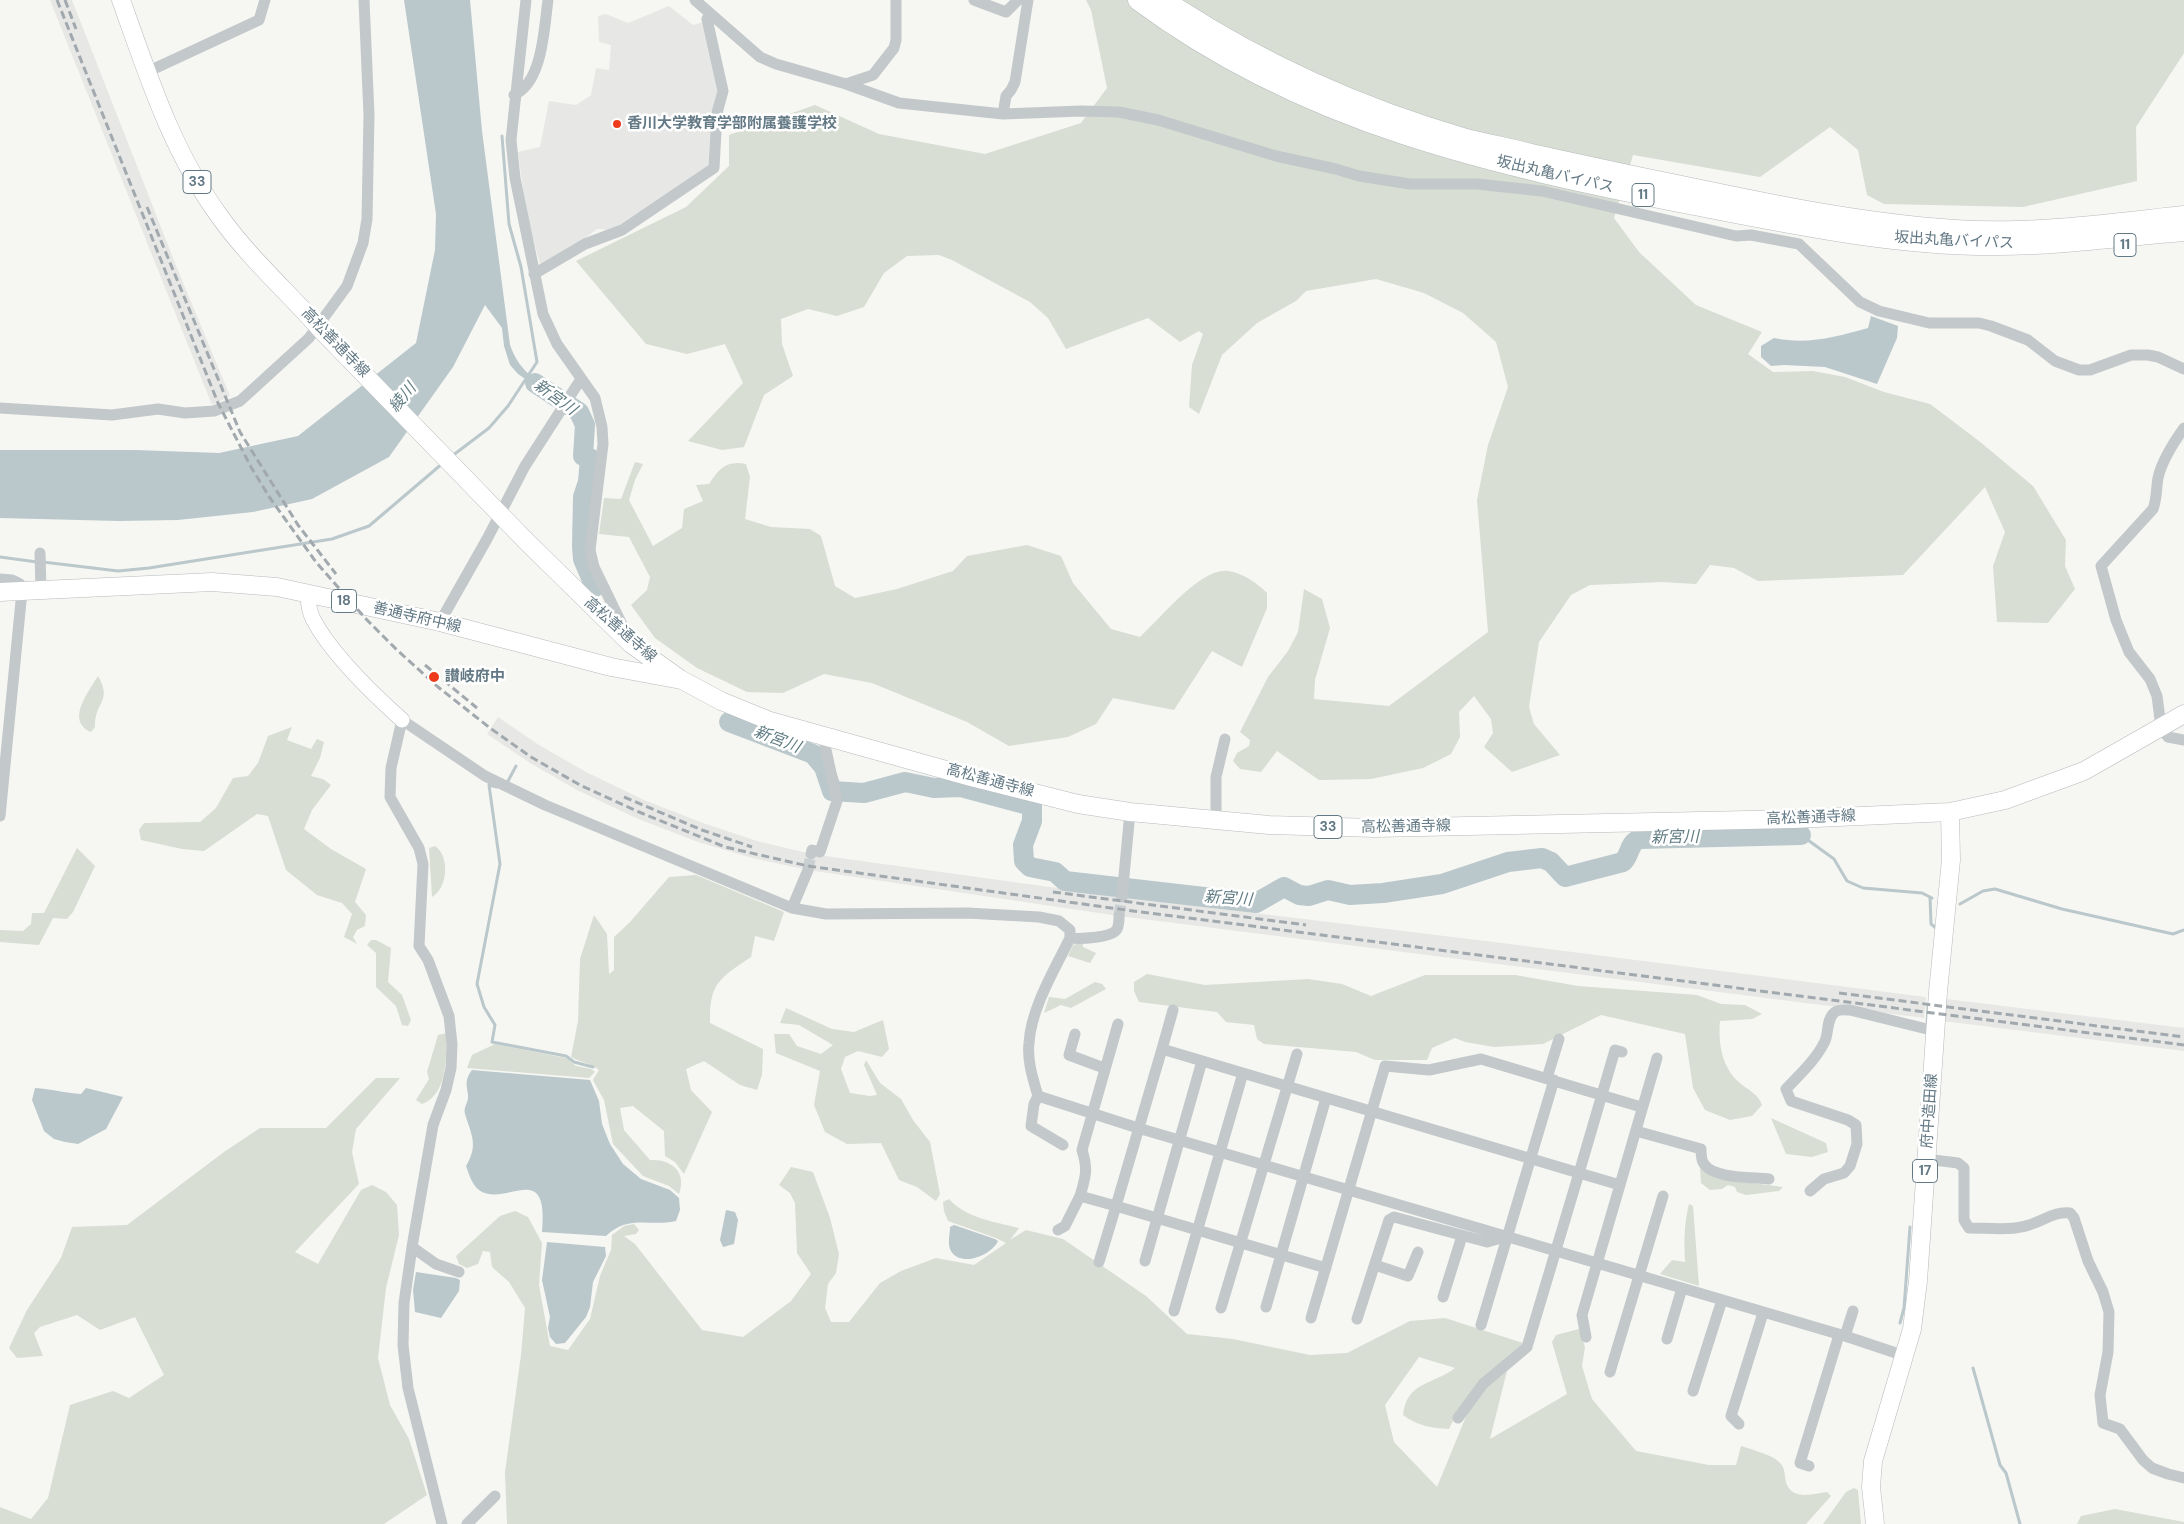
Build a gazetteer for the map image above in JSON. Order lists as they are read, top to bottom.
{
  "streets": {
    "highway": ["坂出丸亀バイパス", "11"],
    "main road": [
      "33",
      "高松善通寺線",
      "18",
      "善通寺府中線",
      "府中造田線",
      "17"
    ]
  },
  "crossings": [
    ["坂出丸亀バイパス", "11"],
    ["高松善通寺線", "善通寺府中線"],
    ["高松善通寺線", "府中造田線"]
  ],
  "water": ["綾川", "新宮川"],
  "places": ["香川大学教育学部附属養護学校", "讃岐府中"]
}
